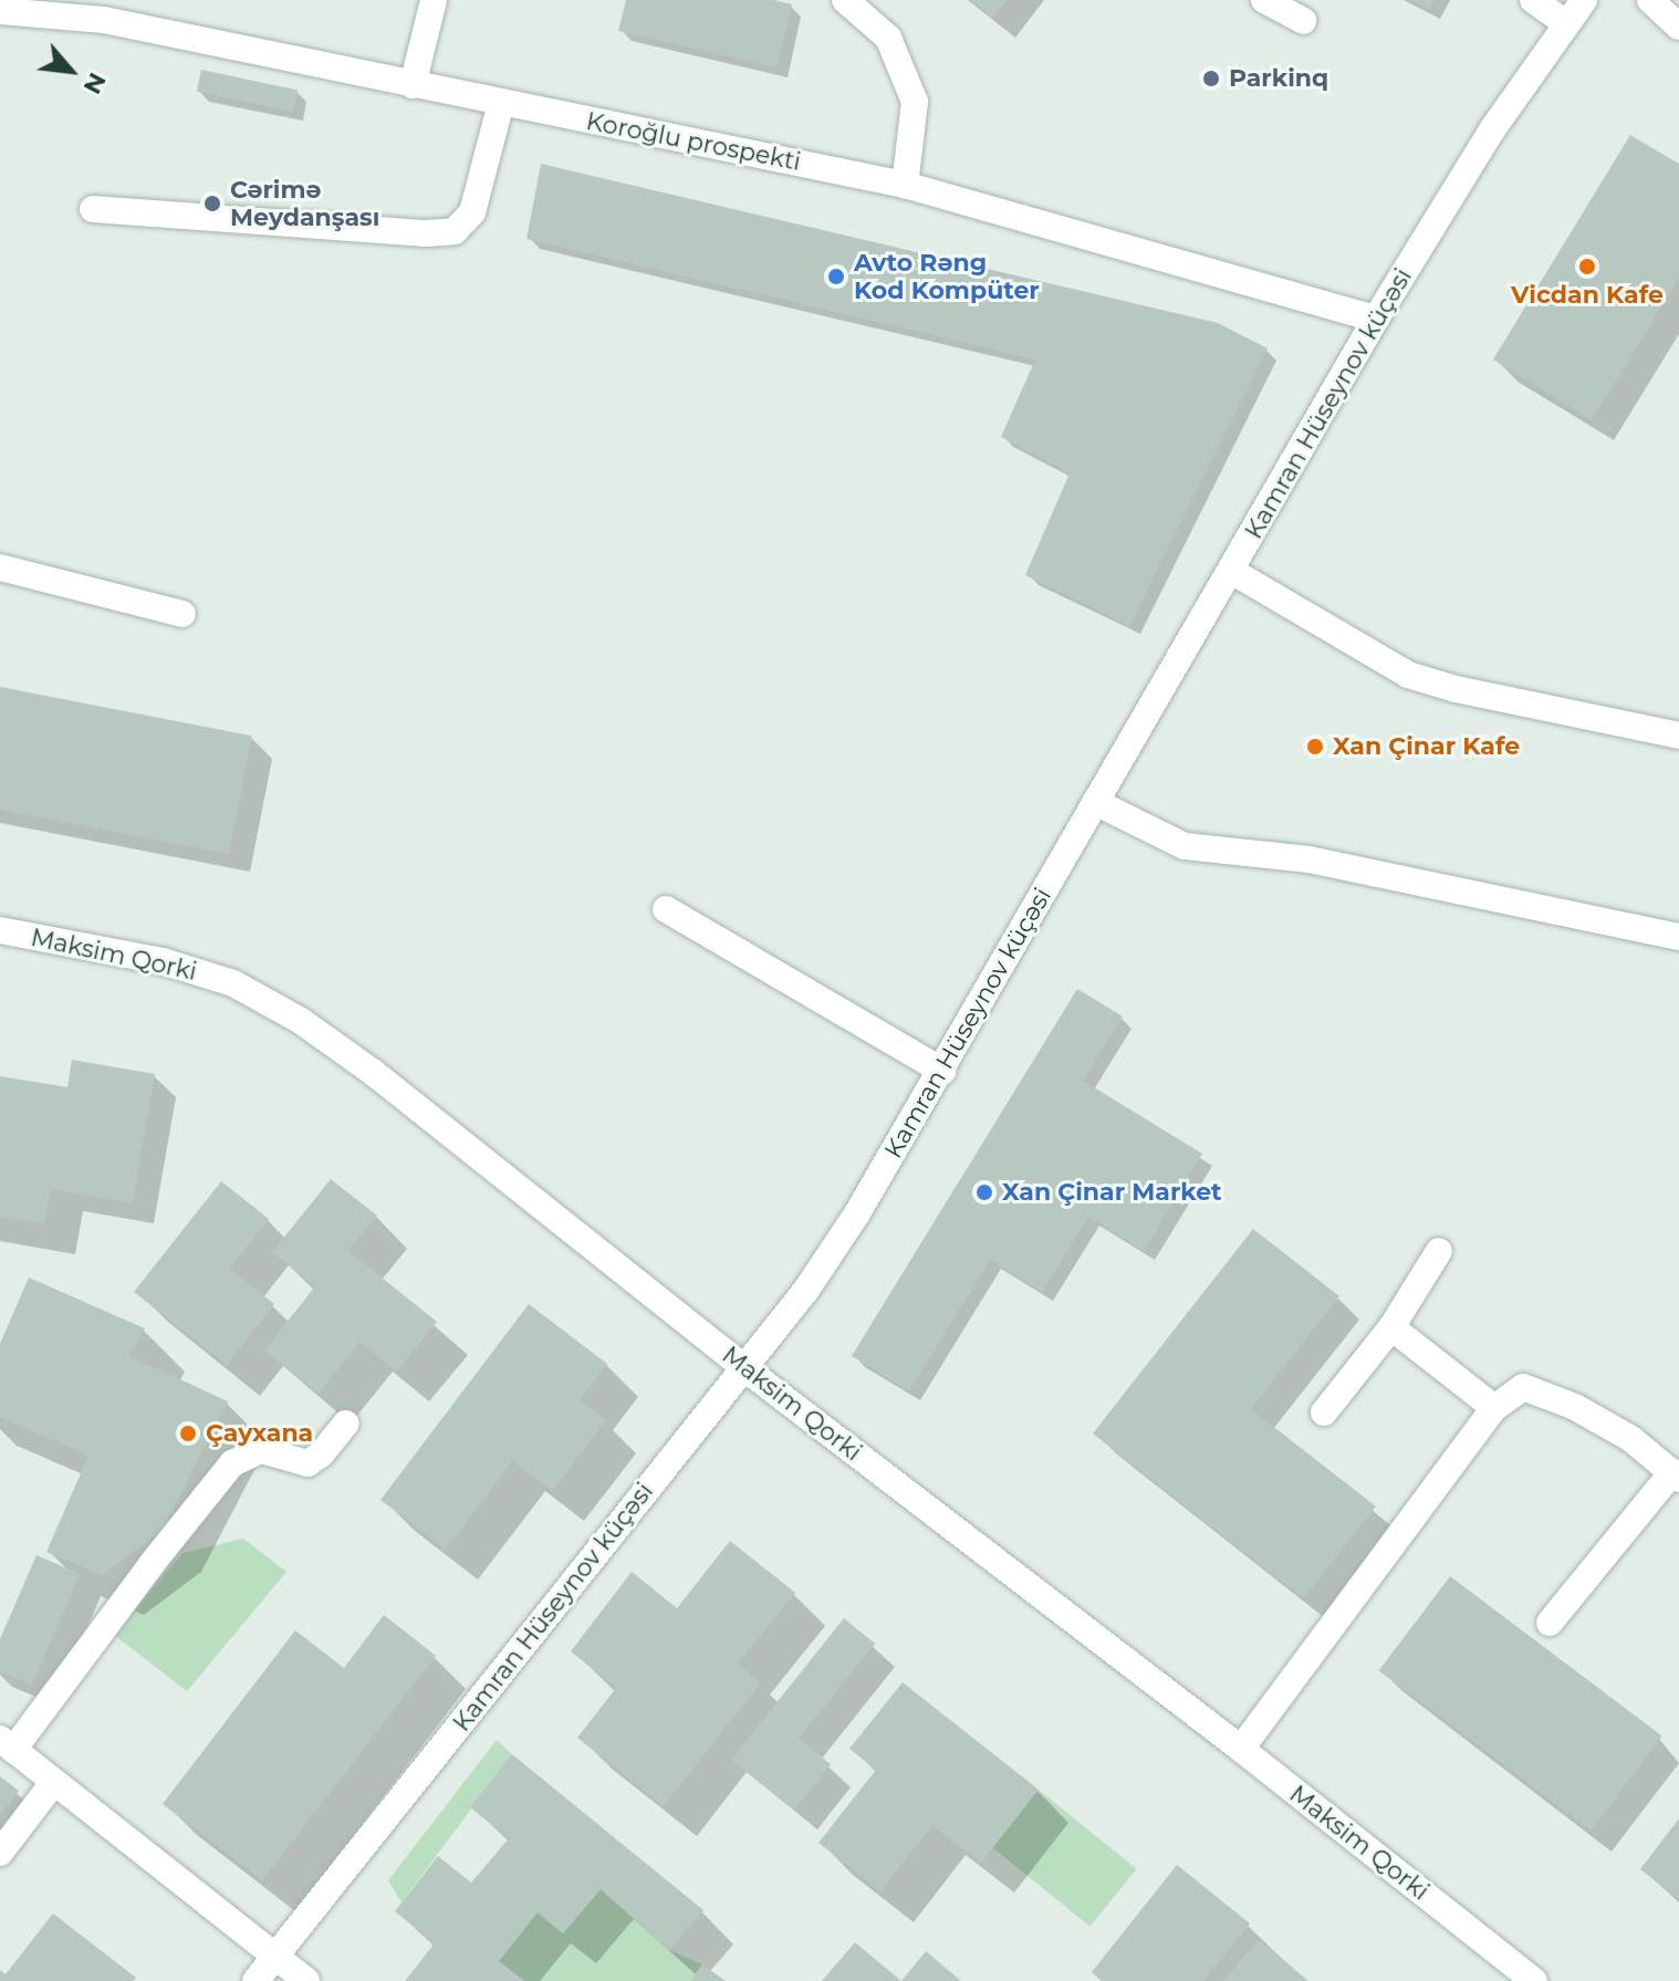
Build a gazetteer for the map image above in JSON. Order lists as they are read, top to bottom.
{
  "streets": {
    "street": ["Koroğlu prospekti", "Kamran Hüseynov küçəsi", "Maksim Qorki"]
  },
  "crossings": [
    ["Koroğlu prospekti", "Kamran Hüseynov küçəsi"],
    ["Kamran Hüseynov küçəsi", "Maksim Qorki"]
  ],
  "places": [
    "Parkinq",
    "Cərimə Meydanşası",
    "Vicdan Kafe",
    "Avto Rəng Kod Kompüter",
    "Xan Çinar Kafe",
    "Xan Çinar Market",
    "Çayxana"
  ],
  "north": "bottom right"
}
